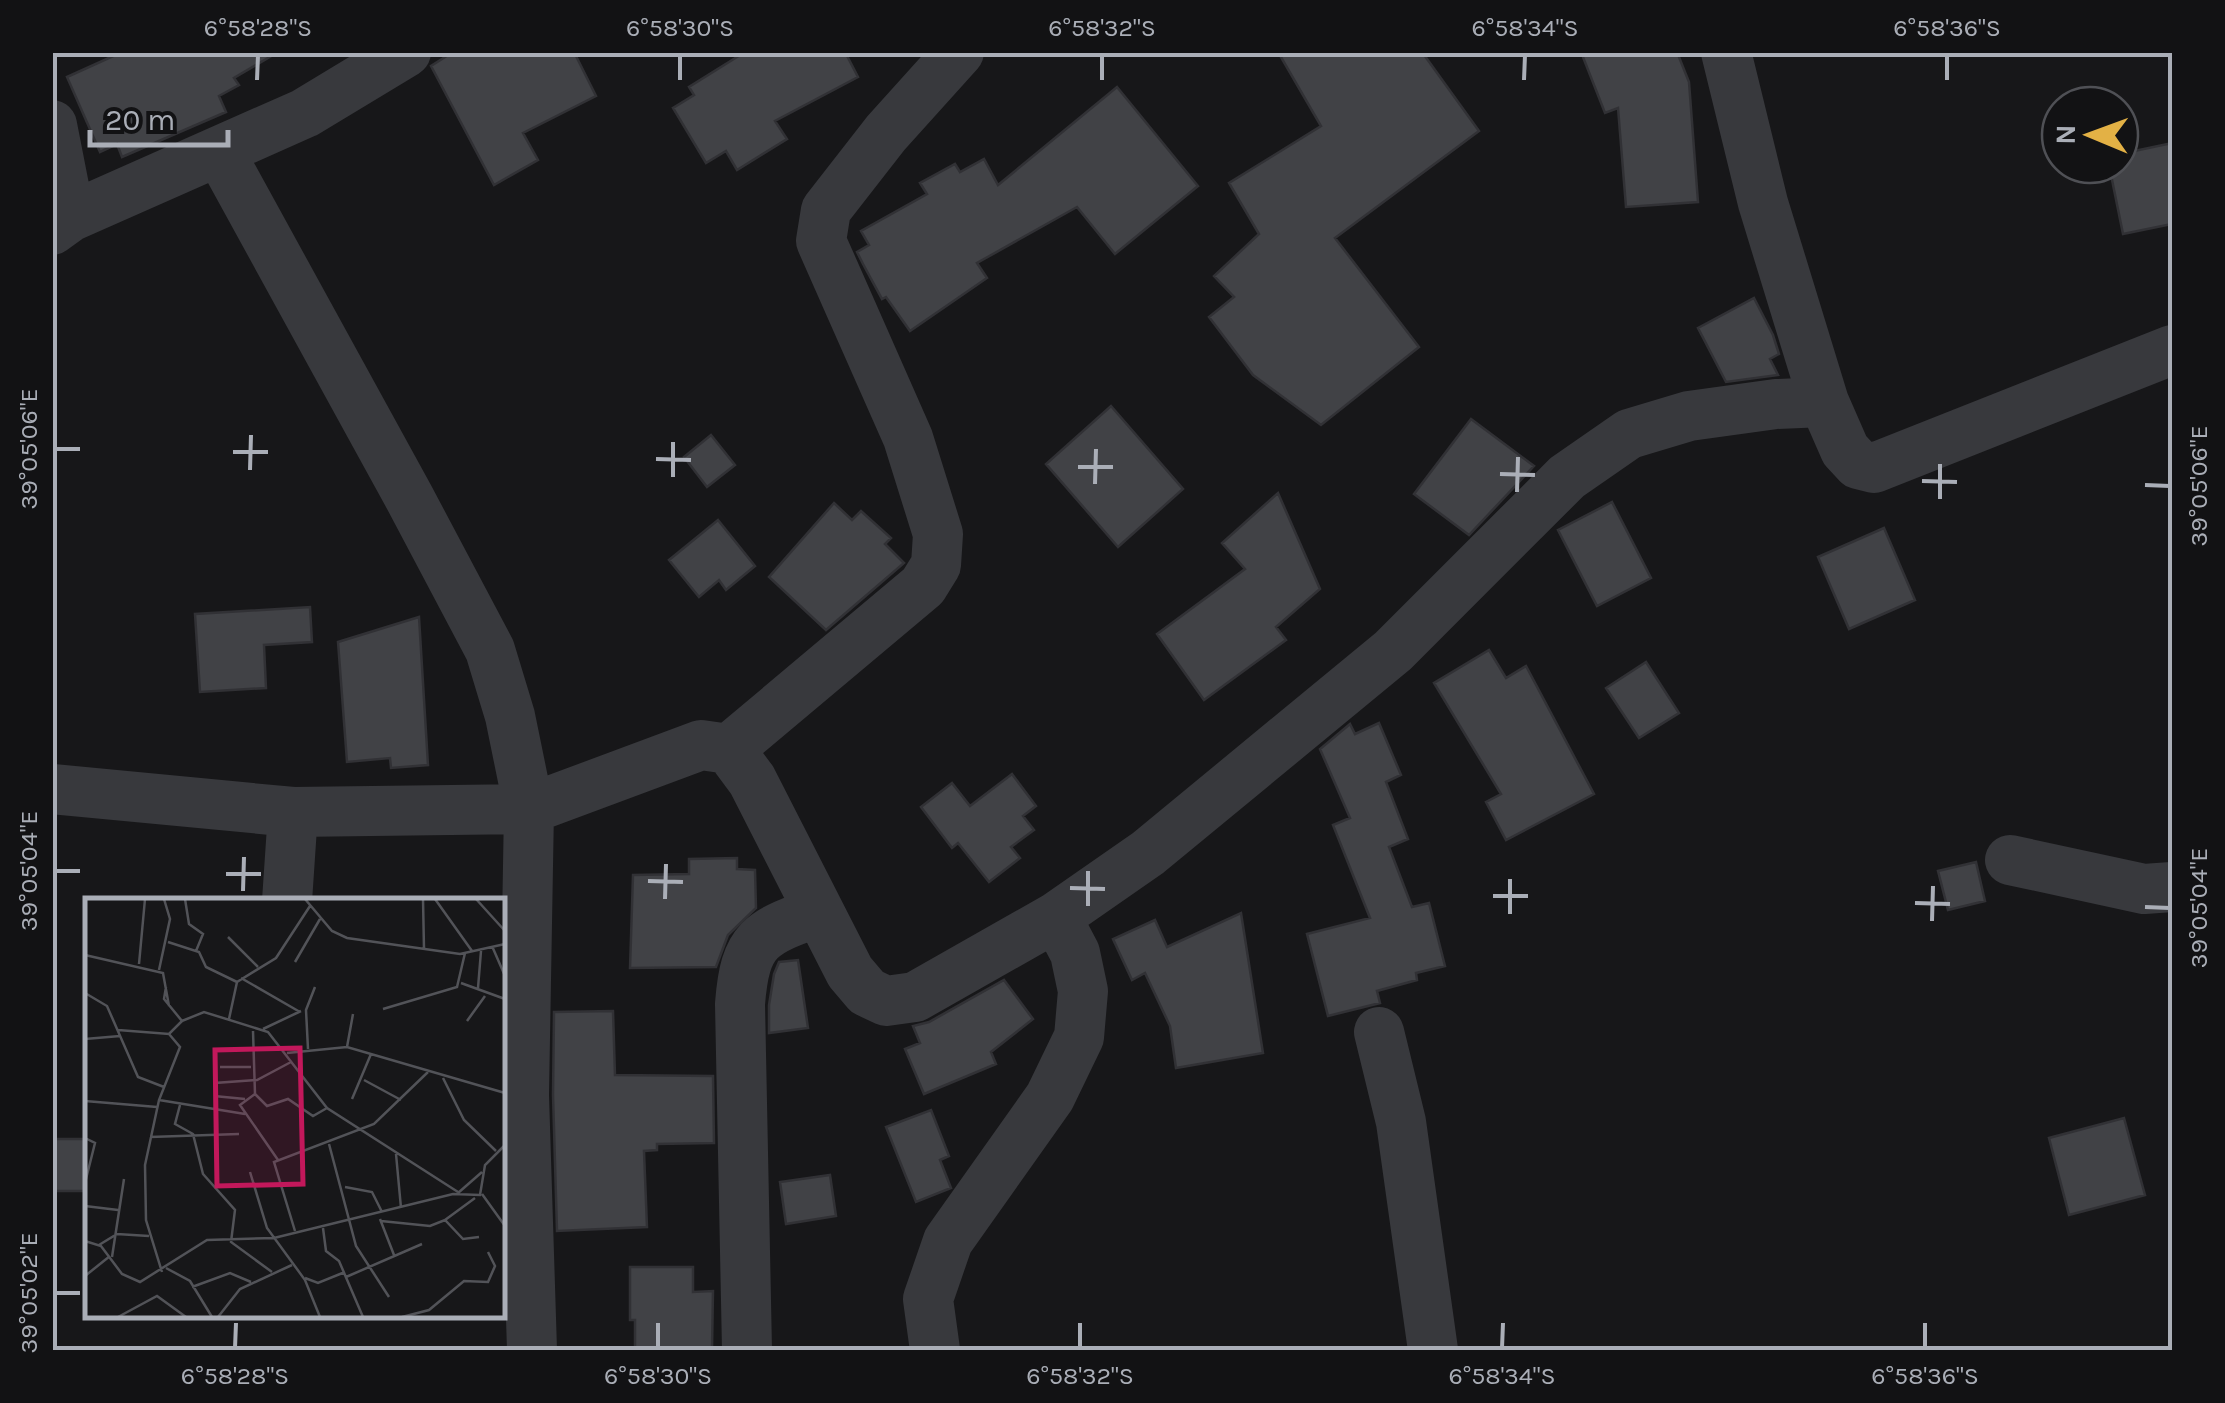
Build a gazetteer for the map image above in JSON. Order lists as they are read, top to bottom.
{
  "scale_bar": "20 m",
  "north": "left",
  "coordinates": [
    "6°58'28\"S",
    "6°58'30\"S",
    "6°58'32\"S",
    "6°58'34\"S",
    "6°58'36\"S",
    "39°05'06\"E",
    "39°05'04\"E",
    "39°05'02\"E"
  ]
}
